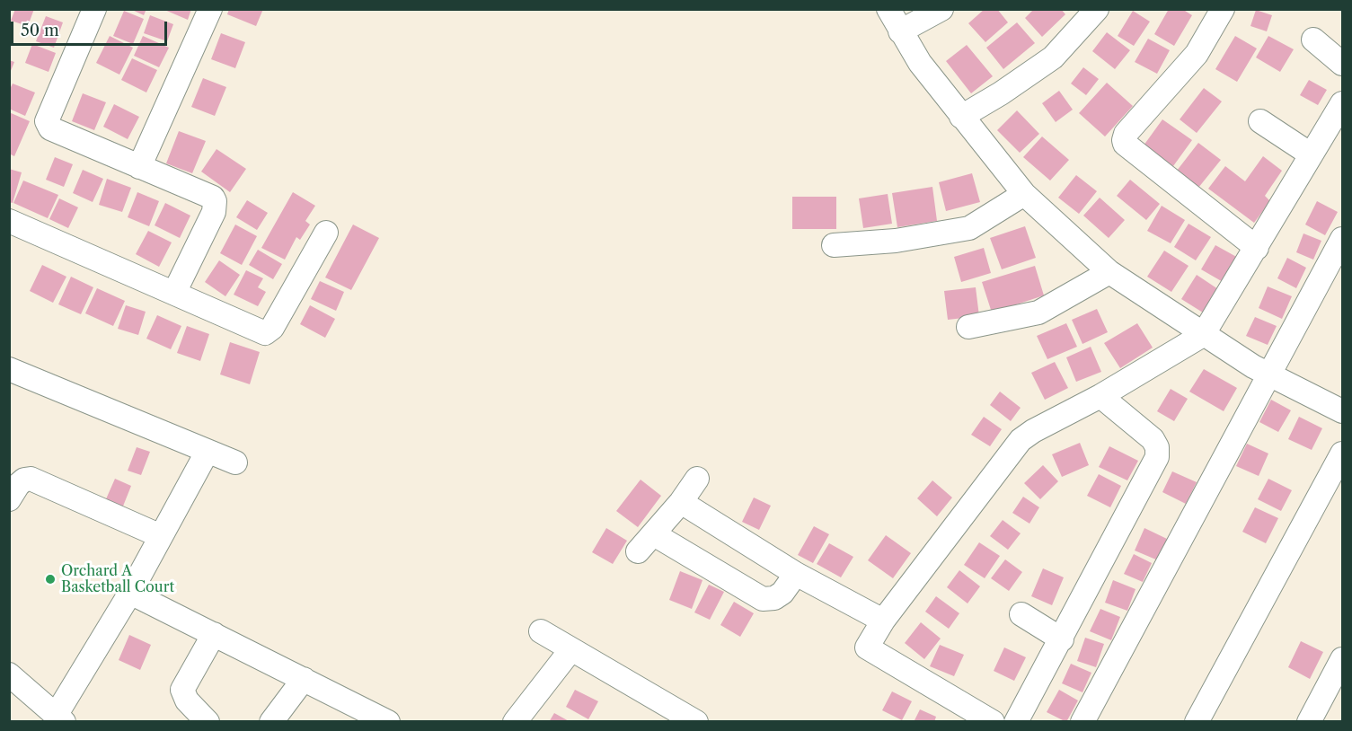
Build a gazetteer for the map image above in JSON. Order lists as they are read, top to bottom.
{
  "places": ["Orchard A Basketball Court"],
  "scale_bar": "50 m"
}
